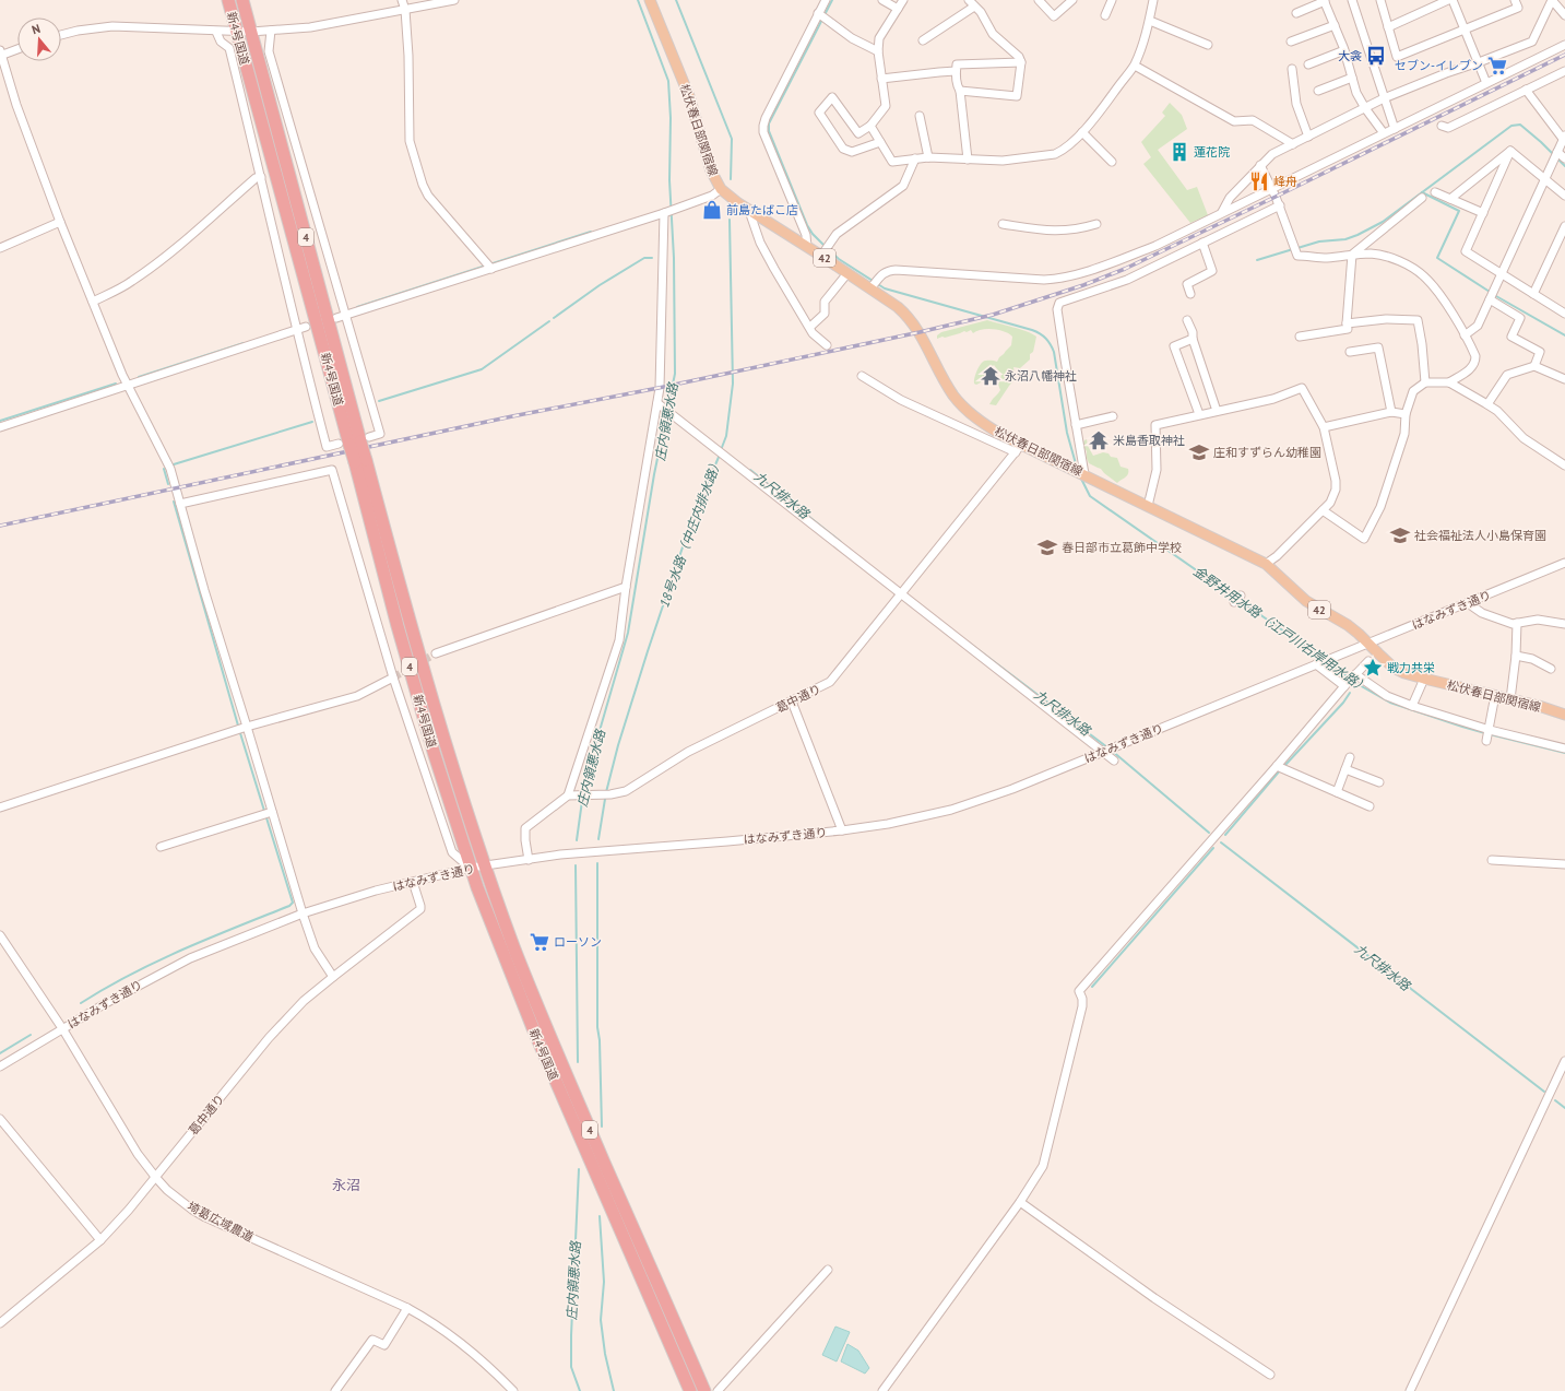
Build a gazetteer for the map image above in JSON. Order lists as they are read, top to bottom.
{
  "streets": {
    "highway": ["新4号国道", "4"],
    "main road": ["松伏春日部関宿線", "42"],
    "street": ["はなみずき通り", "葛中通り", "埼葛広域農道"]
  },
  "crossings": [
    ["新4号国道", "はなみずき通り"],
    ["松伏春日部関宿線", "はなみずき通り"],
    ["松伏春日部関宿線", "葛中通り"],
    ["はなみずき通り", "葛中通り"],
    ["はなみずき通り", "埼葛広域農道"],
    ["葛中通り", "埼葛広域農道"]
  ],
  "districts": ["永沼"],
  "water": [
    "庄内領悪水路",
    "九尺排水路",
    "18号水路（中庄内排水路）",
    "金野井用水路（江戸川右岸用水路）"
  ],
  "places": {
    "bus stop": ["大衾"],
    "supermarket": ["セブン-イレブン", "ローソン"],
    "building": ["蓮花院"],
    "restaurant": ["峰舟"],
    "shop": ["前島たばこ店"],
    "temple": ["永沼八幡神社", "米島香取神社"],
    "school or university": ["庄和すずらん幼稚園", "社会福祉法人小島保育園", "春日部市立葛飾中学校"],
    "place": ["戦力共栄"]
  },
  "north": "top"
}
